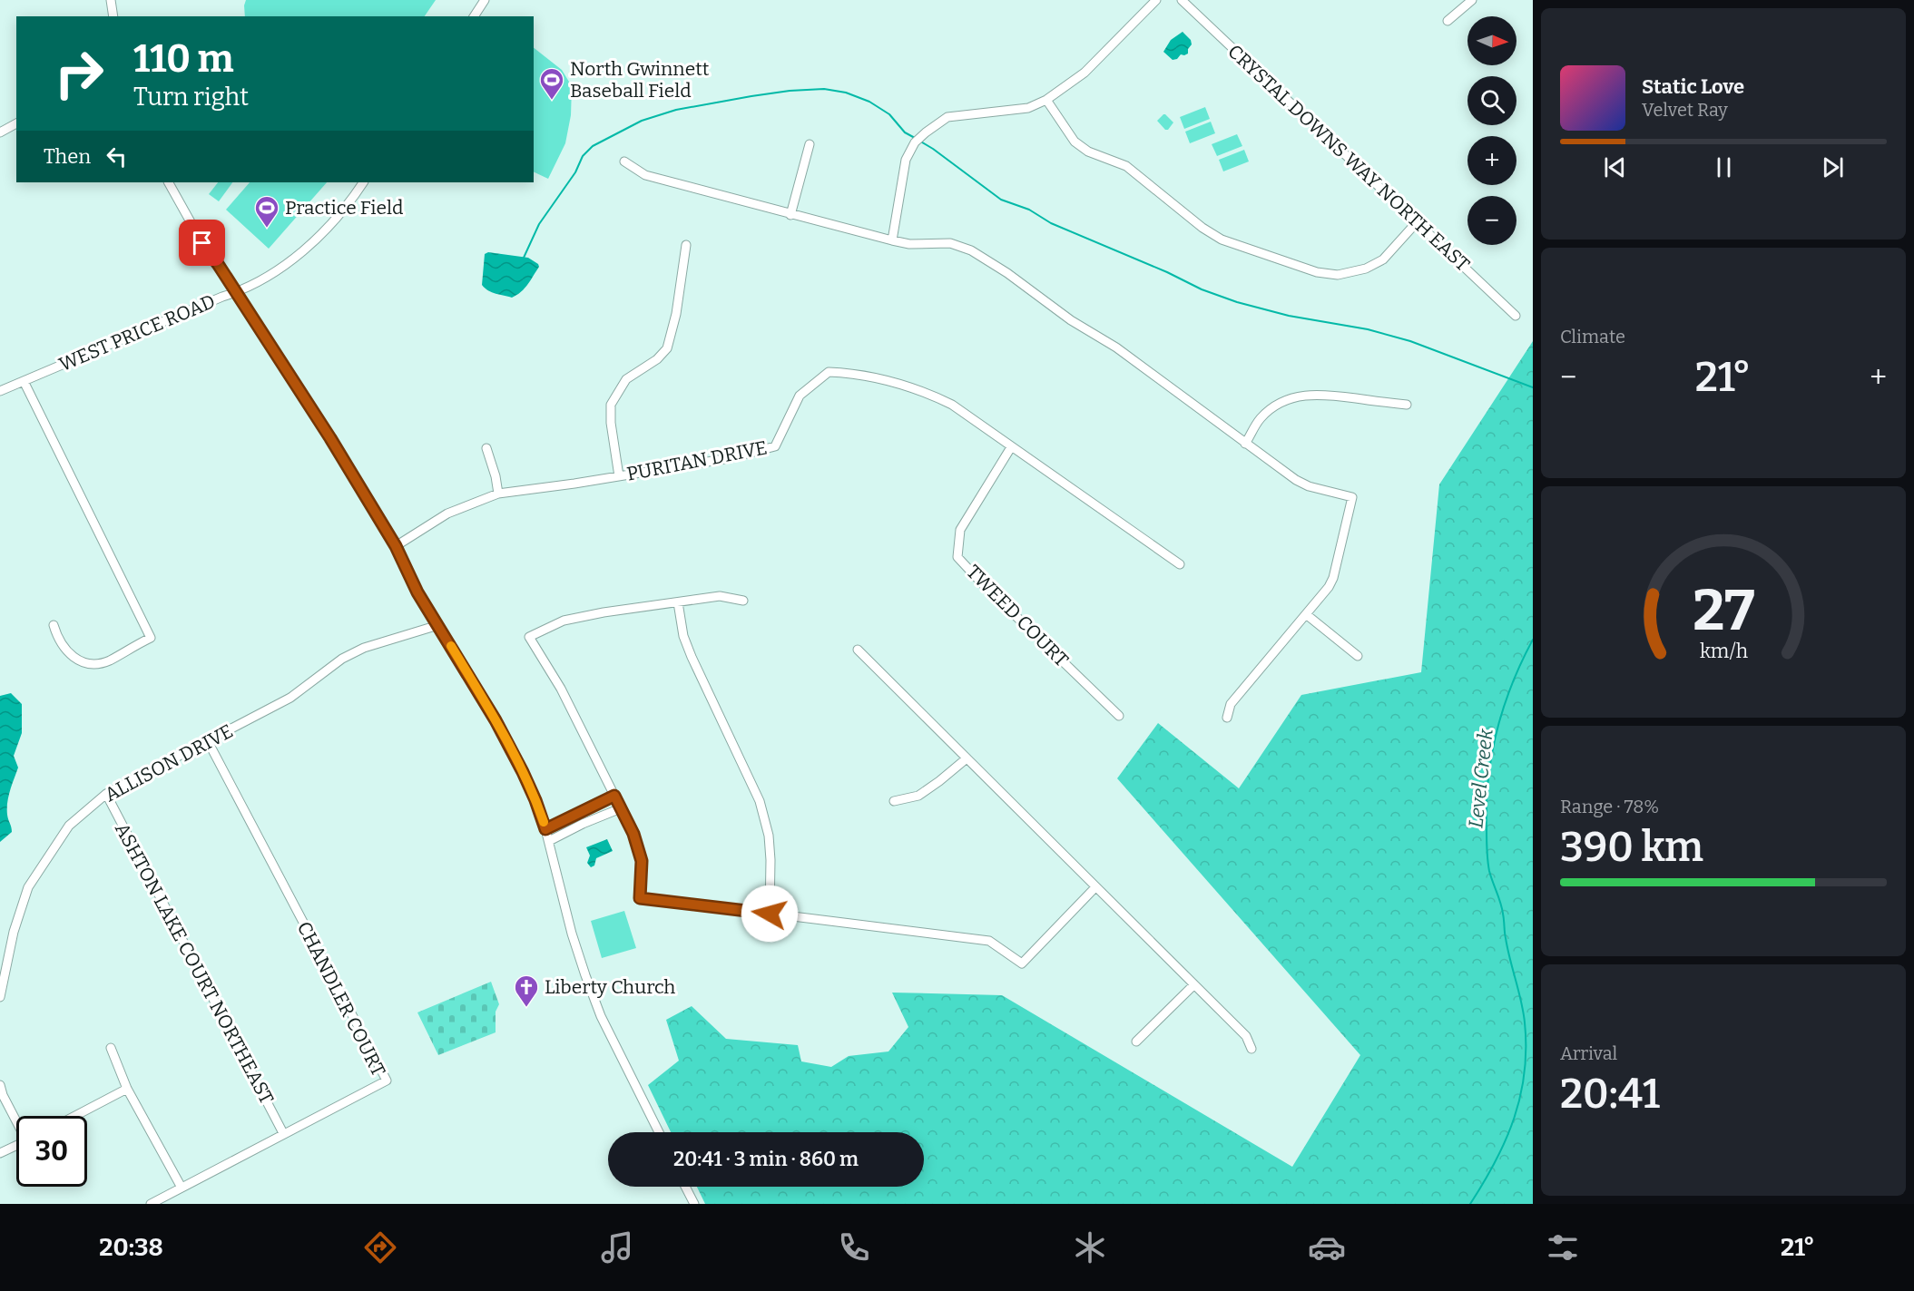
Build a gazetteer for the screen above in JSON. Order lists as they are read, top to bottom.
{
  "streets": {
    "street": [
      "CRYSTAL DOWNS WAY NORTH EAST",
      "WEST PRICE ROAD",
      "PURITAN DRIVE",
      "TWEED COURT",
      "ALLISON DRIVE",
      "ASHTON LAKE COURT NORTHEAST",
      "CHANDLER COURT"
    ]
  },
  "crossings": [
    ["PURITAN DRIVE", "TWEED COURT"],
    ["ALLISON DRIVE", "ASHTON LAKE COURT NORTHEAST"],
    ["ALLISON DRIVE", "CHANDLER COURT"],
    ["ASHTON LAKE COURT NORTHEAST", "CHANDLER COURT"]
  ],
  "water": ["Level Creek"],
  "places": {
    "sports": ["North Gwinnett Baseball Field", "Practice Field"],
    "church": ["Liberty Church"]
  },
  "north": "right",
  "page": {
    "map_buttons": ["+", "−"],
    "turn": ["110 m", "Turn right"],
    "song": ["Static Love", "Velvet Ray"],
    "then": "Then",
    "tile": [
      "Climate",
      ["Range · 78%", "390 km"],
      ["Arrival", "20:41"]
    ],
    "heat": ["−", "21°", "+"],
    "limit": "30",
    "trip": "20:41 · 3 min · 860 m",
    "tabs": ["20:38", "21°"],
    "gauge": ["27", "km/h"]
  }
}
